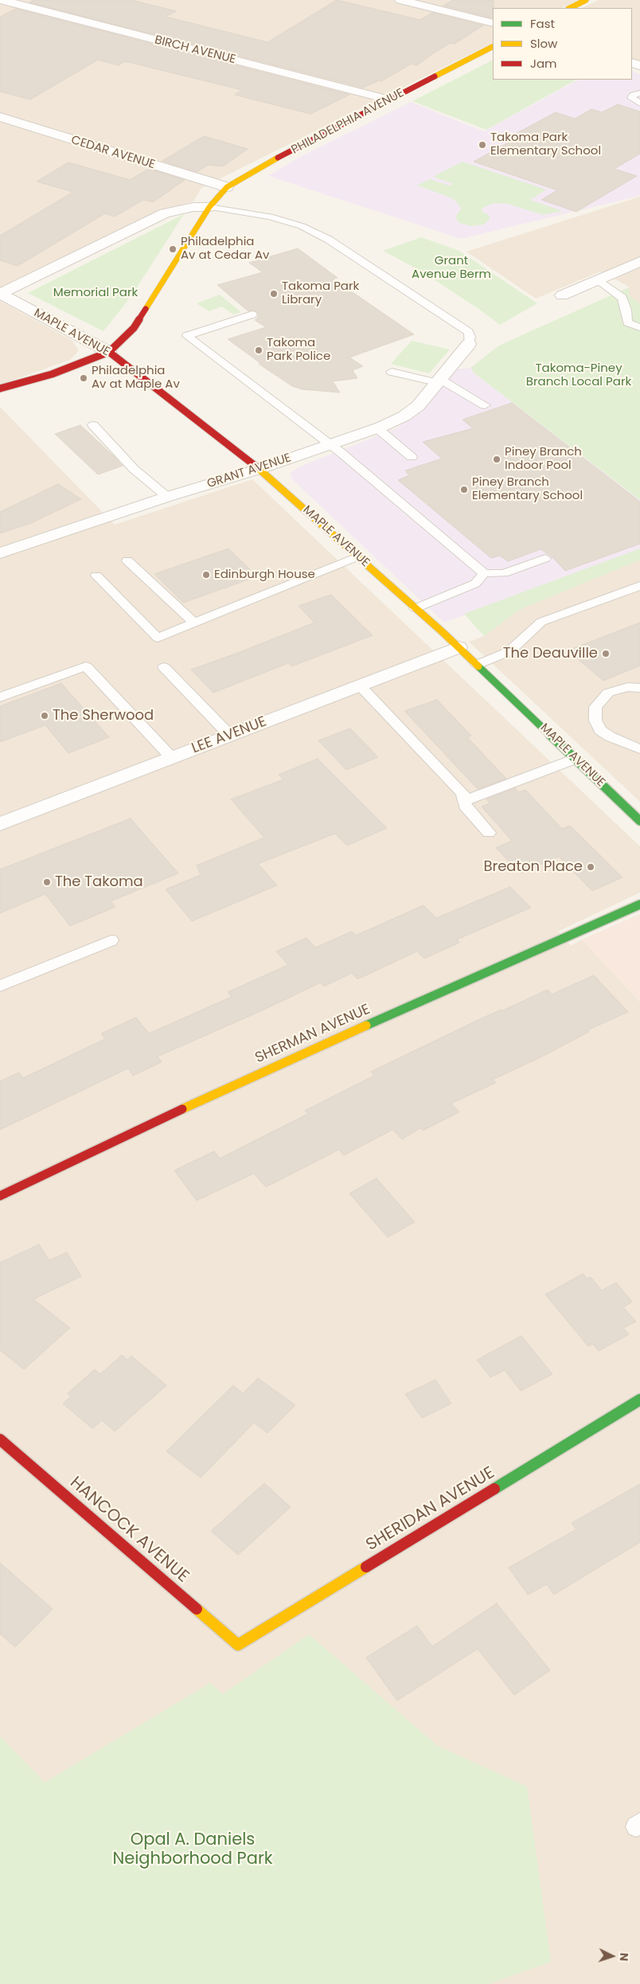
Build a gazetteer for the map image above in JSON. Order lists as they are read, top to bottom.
{
  "streets": {
    "street": [
      "BIRCH AVENUE",
      "PHILADELPHIA AVENUE",
      "CEDAR AVENUE",
      "MAPLE AVENUE",
      "GRANT AVENUE",
      "LEE AVENUE",
      "SHERMAN AVENUE",
      "SHERIDAN AVENUE",
      "HANCOCK AVENUE"
    ]
  },
  "crossings": [
    ["BIRCH AVENUE", "PHILADELPHIA AVENUE"],
    ["PHILADELPHIA AVENUE", "CEDAR AVENUE"],
    ["PHILADELPHIA AVENUE", "MAPLE AVENUE"],
    ["MAPLE AVENUE", "GRANT AVENUE"],
    ["MAPLE AVENUE", "LEE AVENUE"],
    ["SHERIDAN AVENUE", "HANCOCK AVENUE"]
  ],
  "parks": [
    "Grant Avenue Berm",
    "Memorial Park",
    "Takoma-Piney Branch Local Park",
    "Opal A. Daniels Neighborhood Park"
  ],
  "places": [
    "Takoma Park Elementary School",
    "Philadelphia Av at Cedar Av",
    "Takoma Park Library",
    "Takoma Park Police",
    "Philadelphia Av at Maple Av",
    "Piney Branch Indoor Pool",
    "Piney Branch Elementary School",
    "Edinburgh House",
    "The Deauville",
    "The Sherwood",
    "Breaton Place",
    "The Takoma"
  ],
  "legend": ["Fast", "Slow", "Jam"],
  "north": "right"
}
